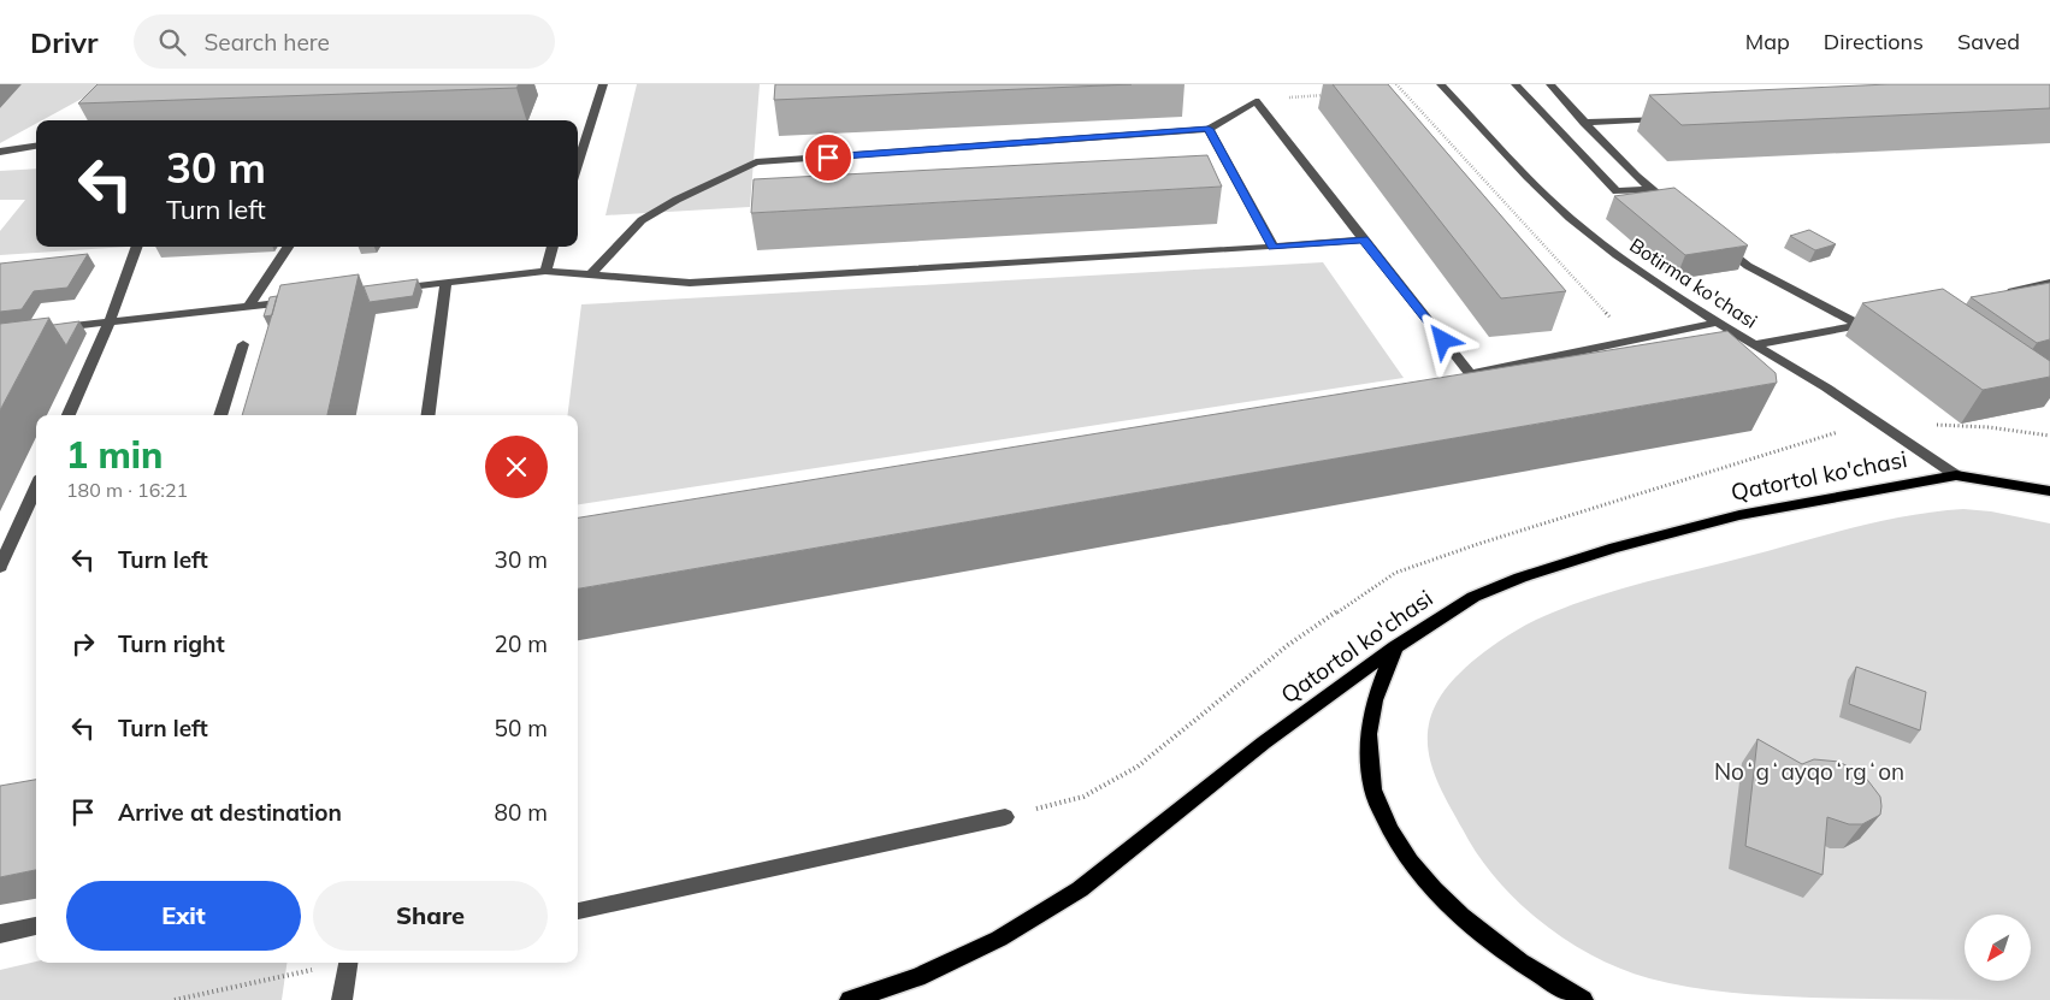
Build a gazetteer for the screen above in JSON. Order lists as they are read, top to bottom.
{
  "streets": {
    "main road": ["Qatortol ko'chasi"],
    "street": ["Botirma ko'chasi"]
  },
  "crossings": [
    ["Botirma ko'chasi", "Qatortol ko'chasi"]
  ],
  "parks": ["Noʻgʻayqoʻrgʻon"],
  "north": "bottom left",
  "page": {
    "header": "Drivr",
    "search": "Search here",
    "nav": ["Map", "Directions", "Saved"],
    "turn": ["30 m", "Turn left"],
    "heading": ["1 min", "180 m · 16:21"],
    "list": [
      {
        "name": "Turn left",
        "value": "30 m"
      },
      {
        "name": "Turn right",
        "value": "20 m"
      },
      {
        "name": "Turn left",
        "value": "50 m"
      },
      {
        "name": "Arrive at destination",
        "value": "80 m"
      }
    ],
    "buttons": ["Exit", "Share"]
  }
}
